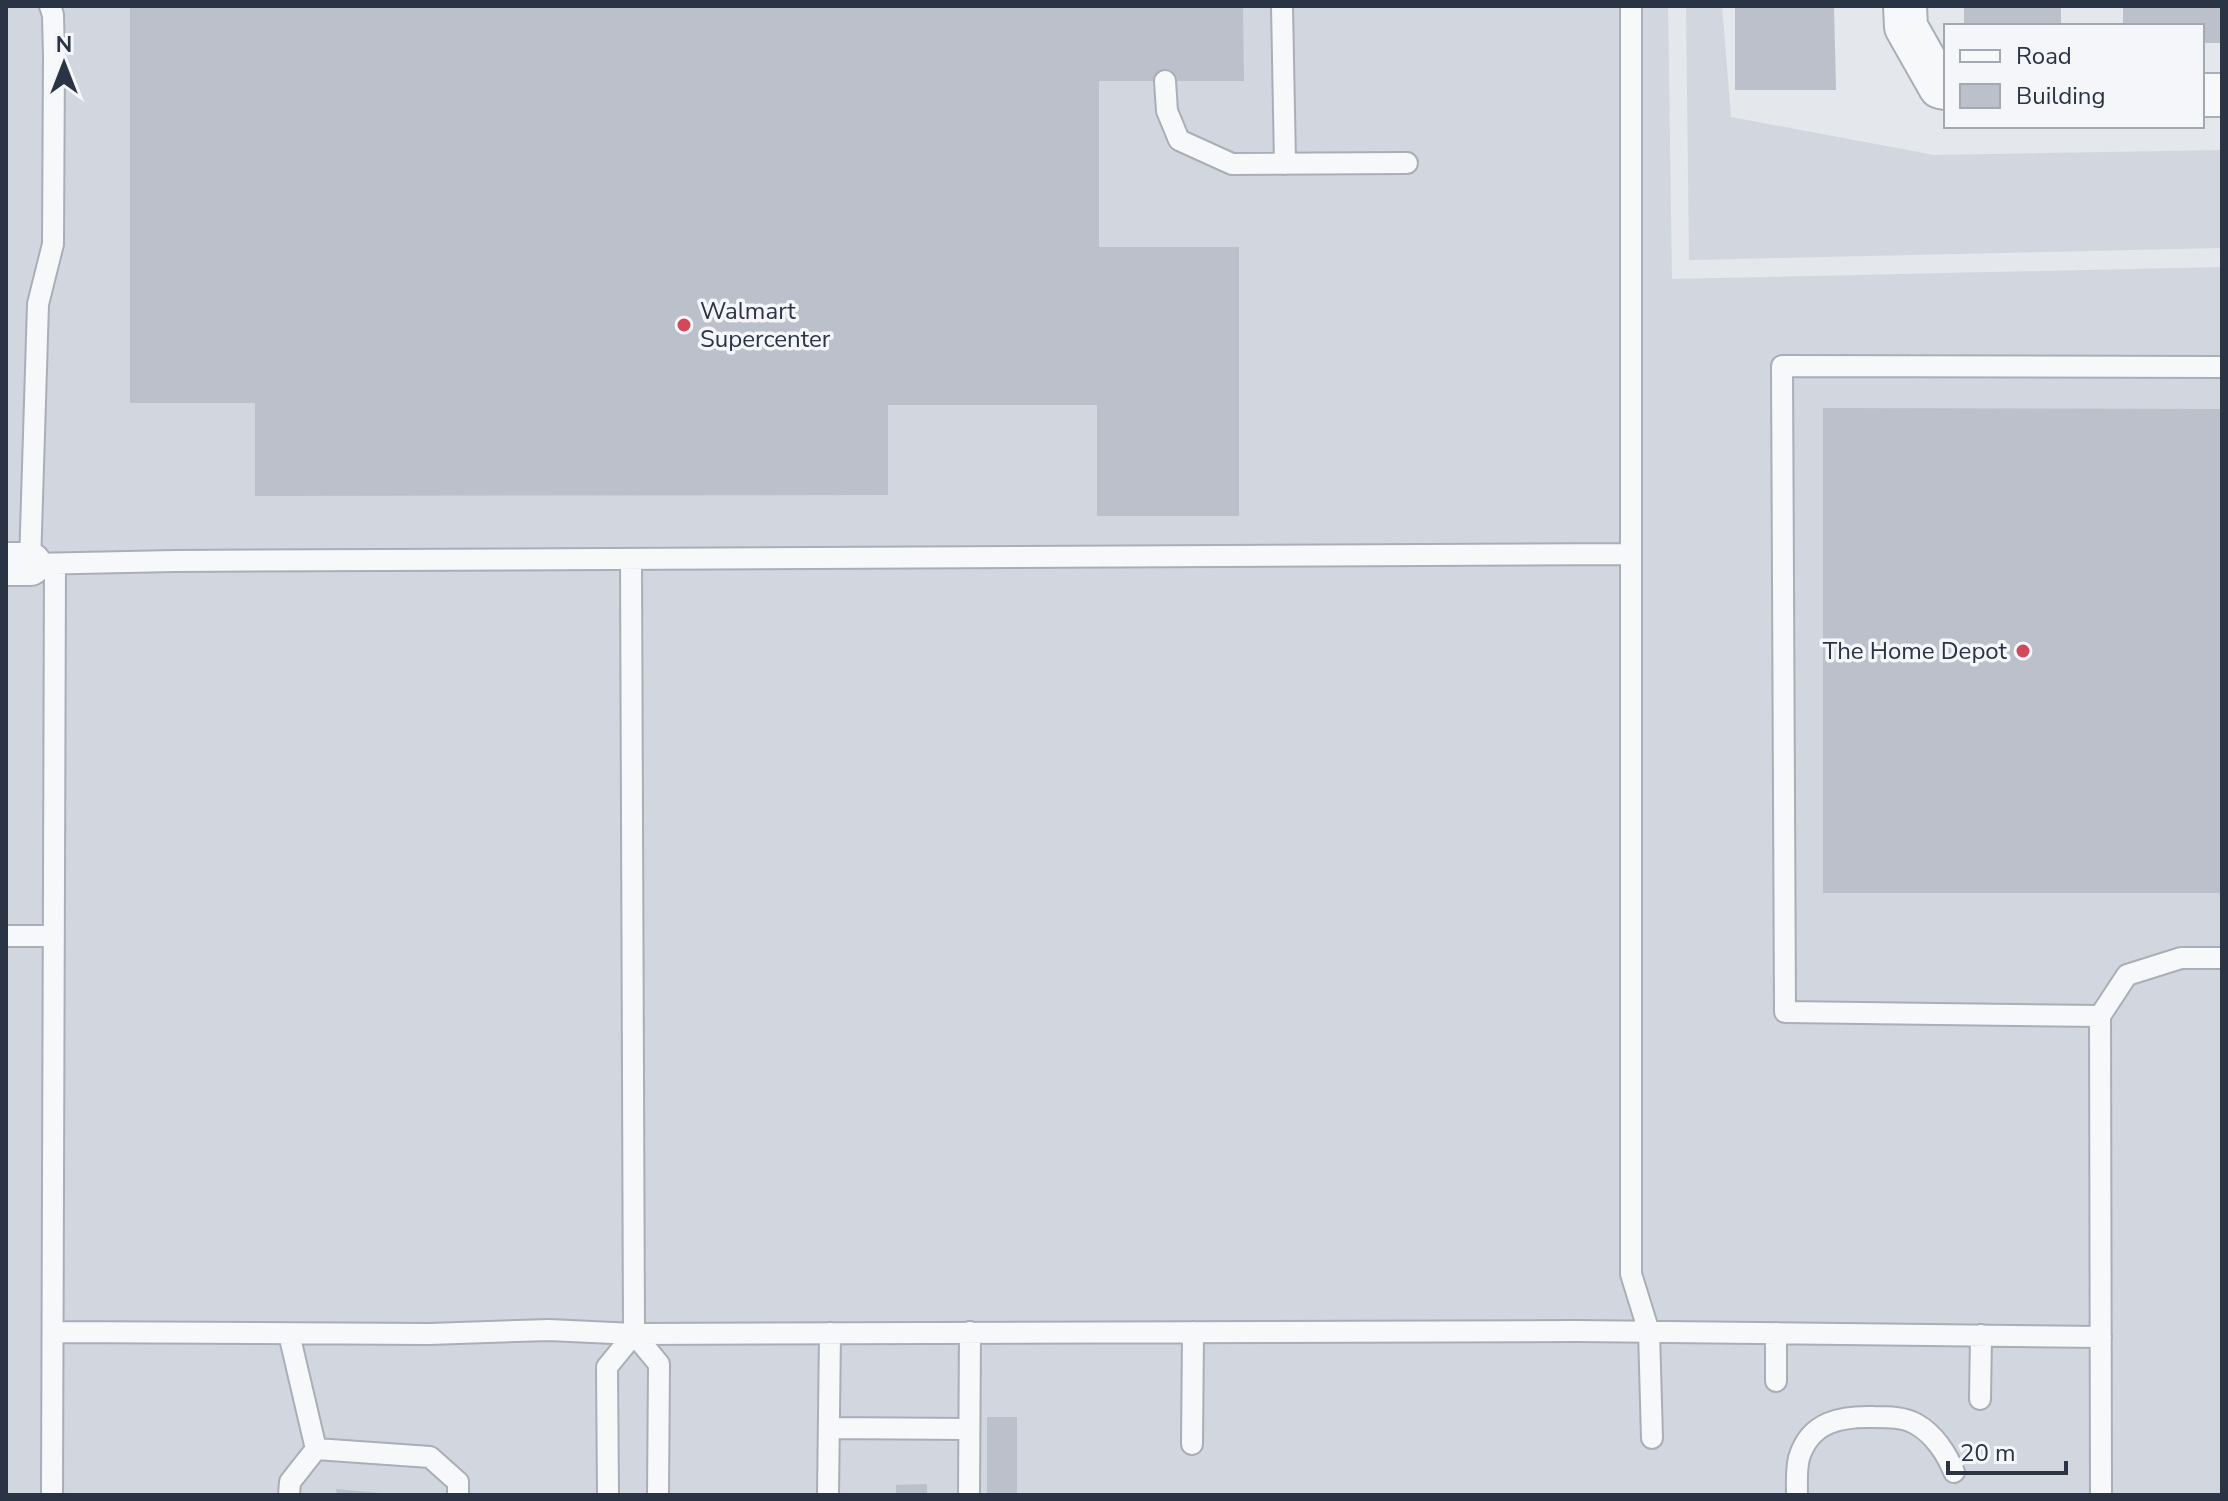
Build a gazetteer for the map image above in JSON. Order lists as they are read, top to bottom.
{
  "places": ["Walmart Supercenter", "The Home Depot"],
  "legend": ["Road", "Building"],
  "scale_bar": "20 m",
  "north": "top"
}
